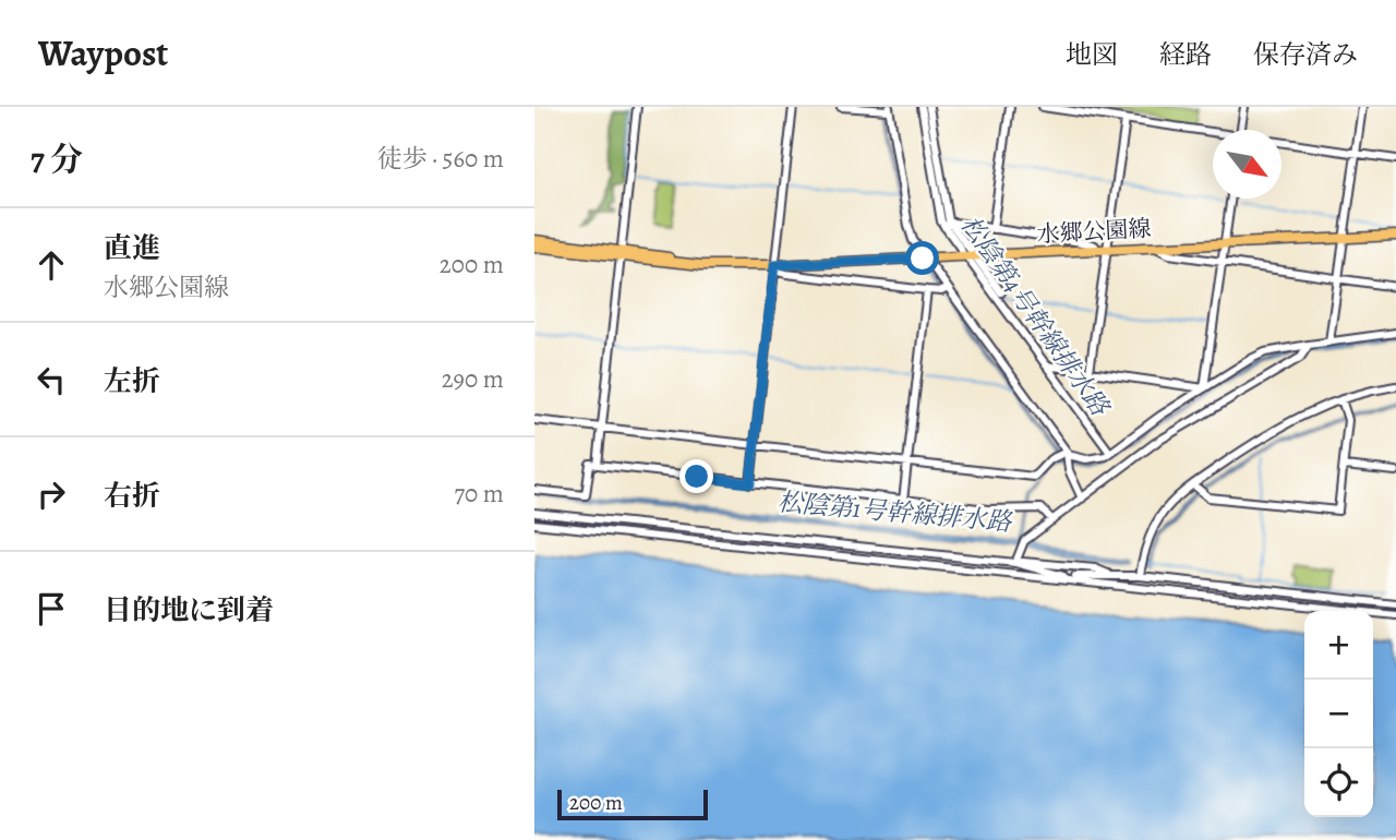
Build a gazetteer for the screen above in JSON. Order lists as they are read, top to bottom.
{
  "streets": {
    "main road": ["水郷公園線"]
  },
  "water": ["松陰第4号幹線排水路", "松陰第1号幹線排水路"],
  "scale_bar": "200 m",
  "north": "bottom right",
  "page": {
    "header": "Waypost",
    "nav": ["地図", "経路", "保存済み"],
    "heading": ["7 分", "徒歩 · 560 m"],
    "list": [
      ["直進", "水郷公園線", "200 m"],
      ["左折", "290 m"],
      ["右折", "70 m"],
      "目的地に到着"
    ],
    "map_buttons": ["+", "−"],
    "scale": "200 m"
  }
}
